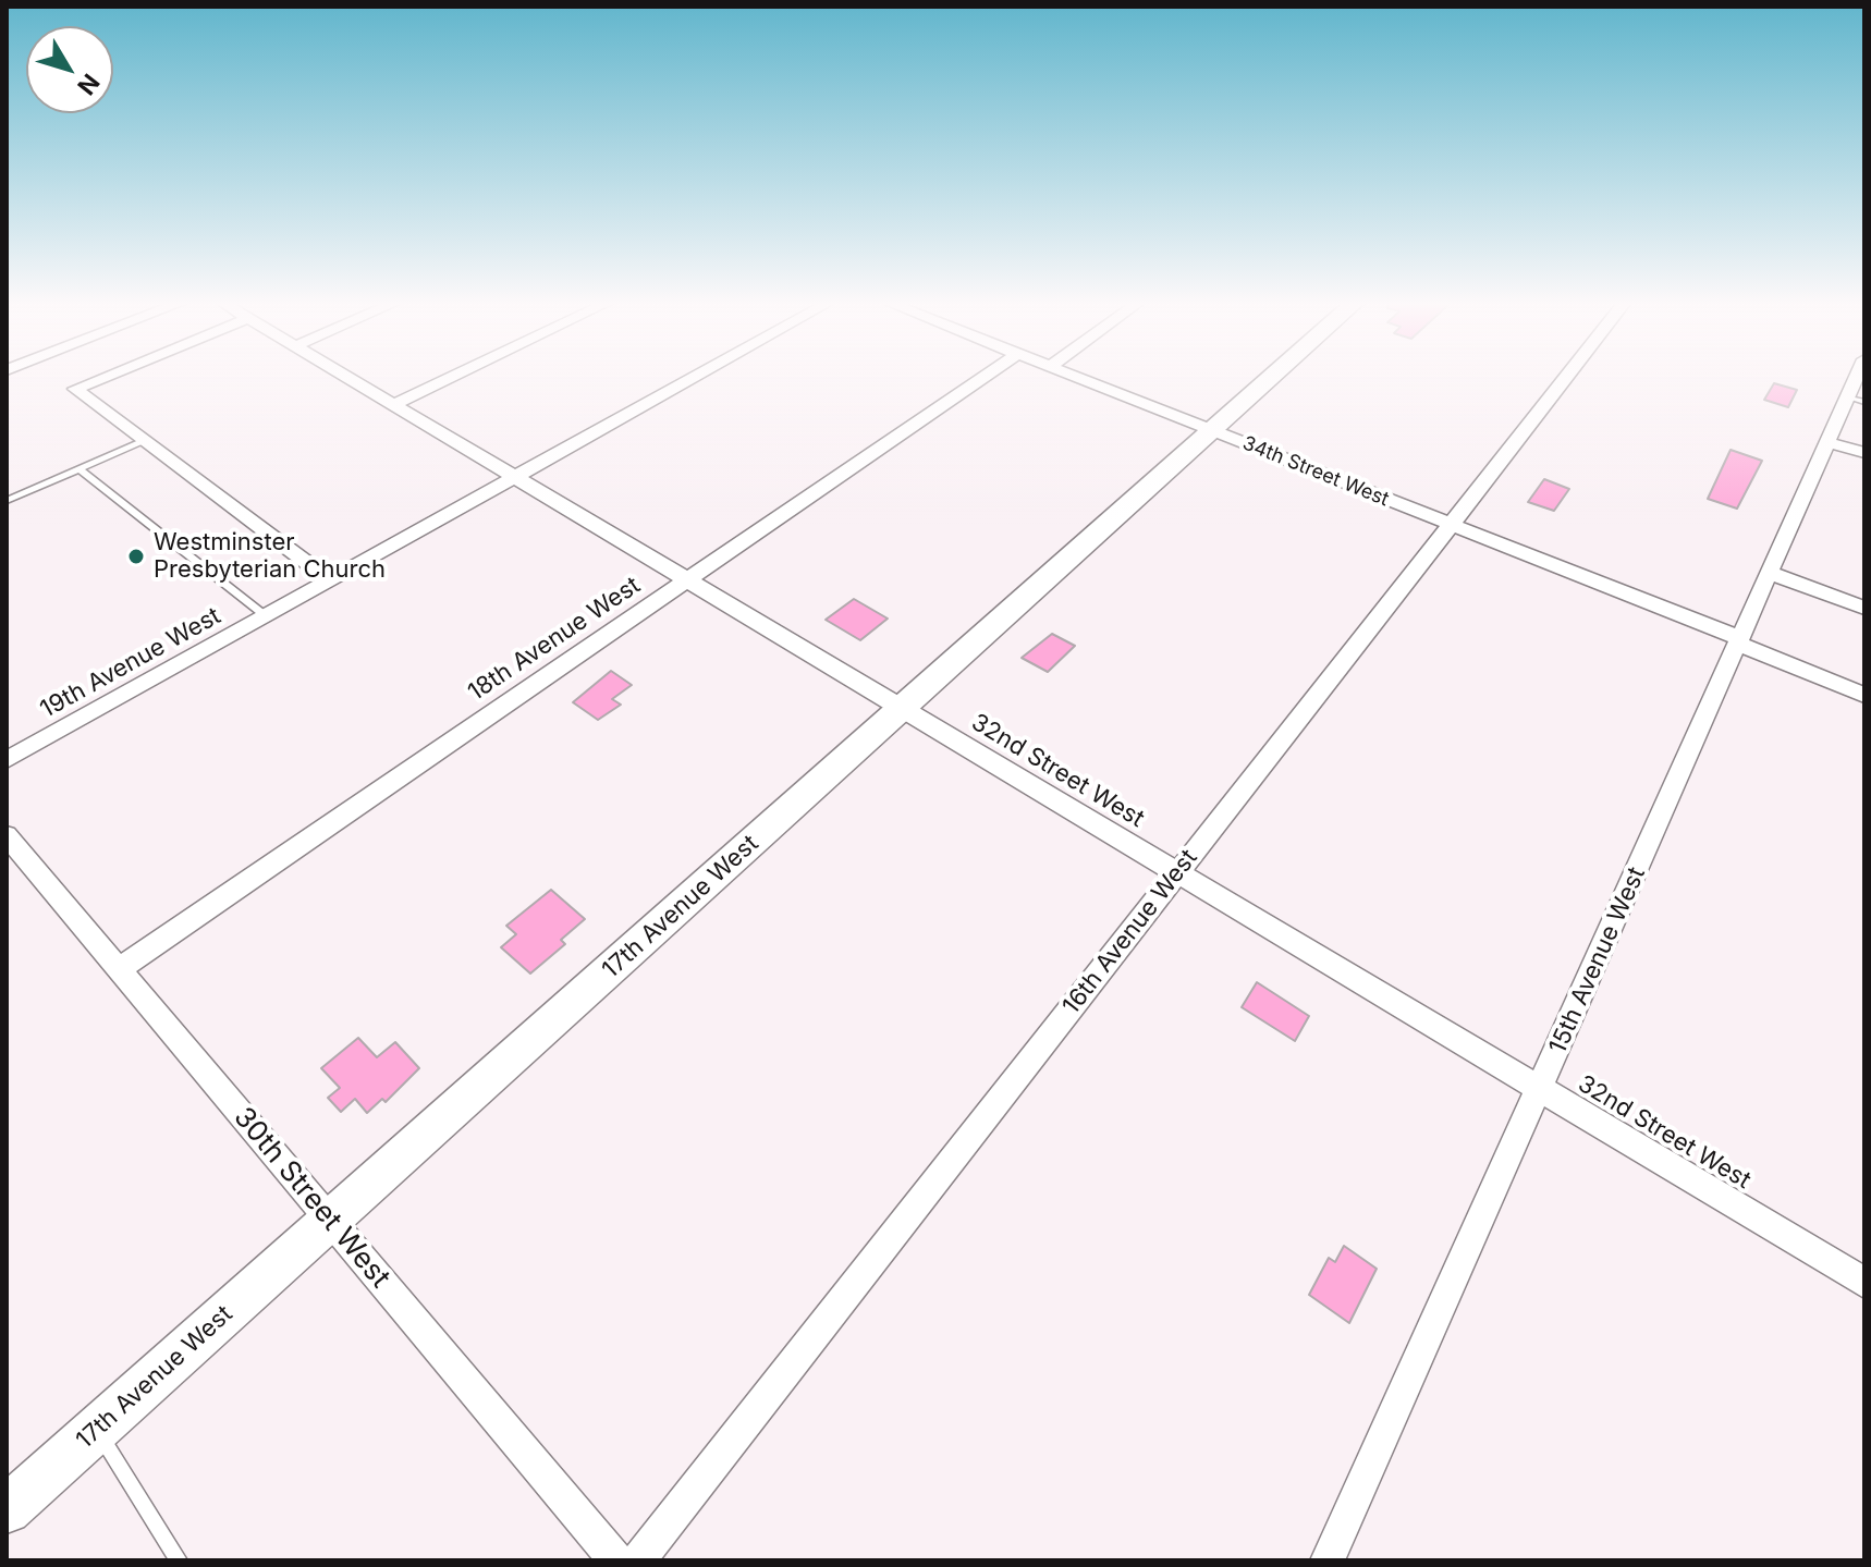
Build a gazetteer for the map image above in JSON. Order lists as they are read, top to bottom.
{
  "streets": {
    "street": [
      "34th Street West",
      "18th Avenue West",
      "19th Avenue West",
      "32nd Street West",
      "17th Avenue West",
      "16th Avenue West",
      "15th Avenue West",
      "30th Street West"
    ]
  },
  "crossings": [
    ["34th Street West", "17th Avenue West"],
    ["34th Street West", "16th Avenue West"],
    ["34th Street West", "15th Avenue West"],
    ["18th Avenue West", "32nd Street West"],
    ["18th Avenue West", "30th Street West"],
    ["19th Avenue West", "32nd Street West"],
    ["32nd Street West", "17th Avenue West"],
    ["32nd Street West", "16th Avenue West"],
    ["32nd Street West", "15th Avenue West"],
    ["17th Avenue West", "30th Street West"]
  ],
  "places": ["Westminster Presbyterian Church"],
  "north": "bottom right"
}
